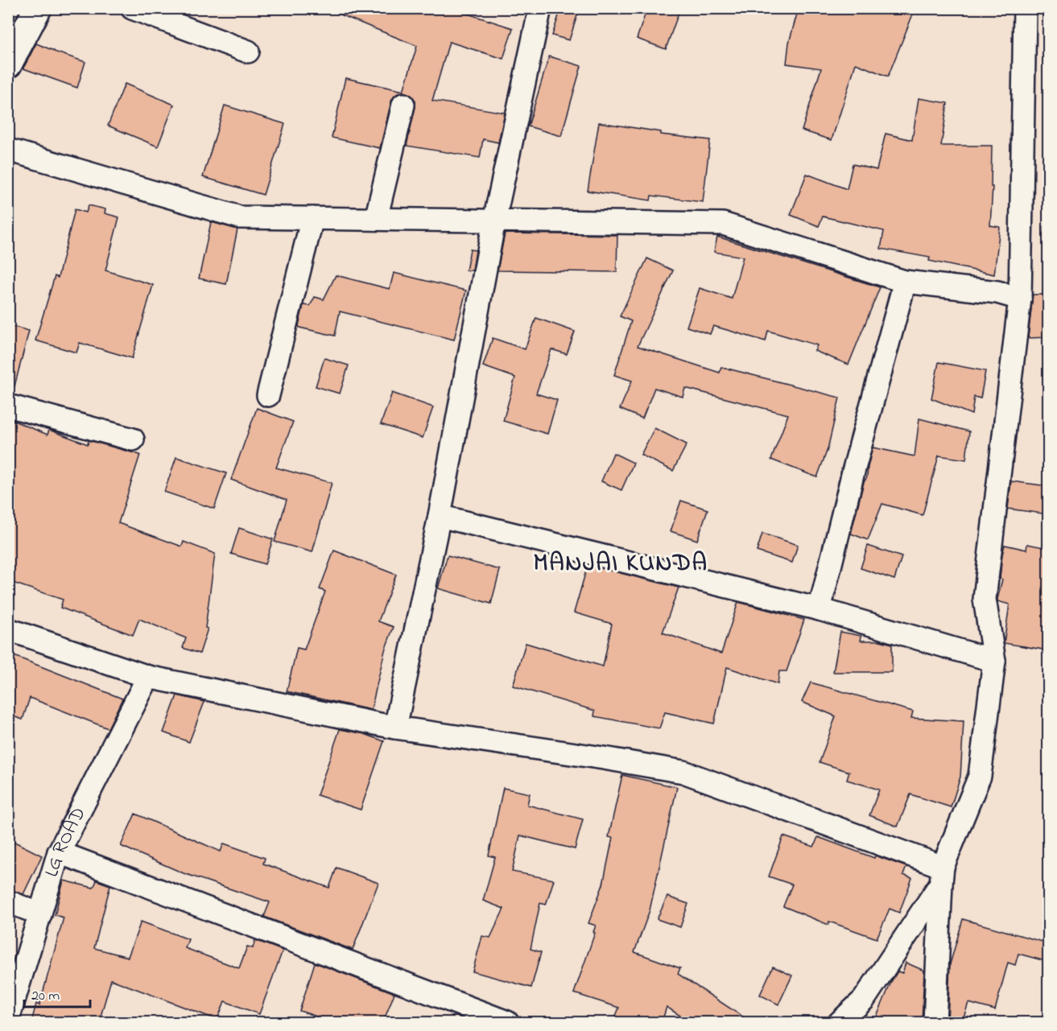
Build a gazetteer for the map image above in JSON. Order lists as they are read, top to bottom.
{
  "streets": {
    "street": ["LG ROAD"]
  },
  "districts": ["MANJAI KUNDA"],
  "scale_bar": "20 m"
}
